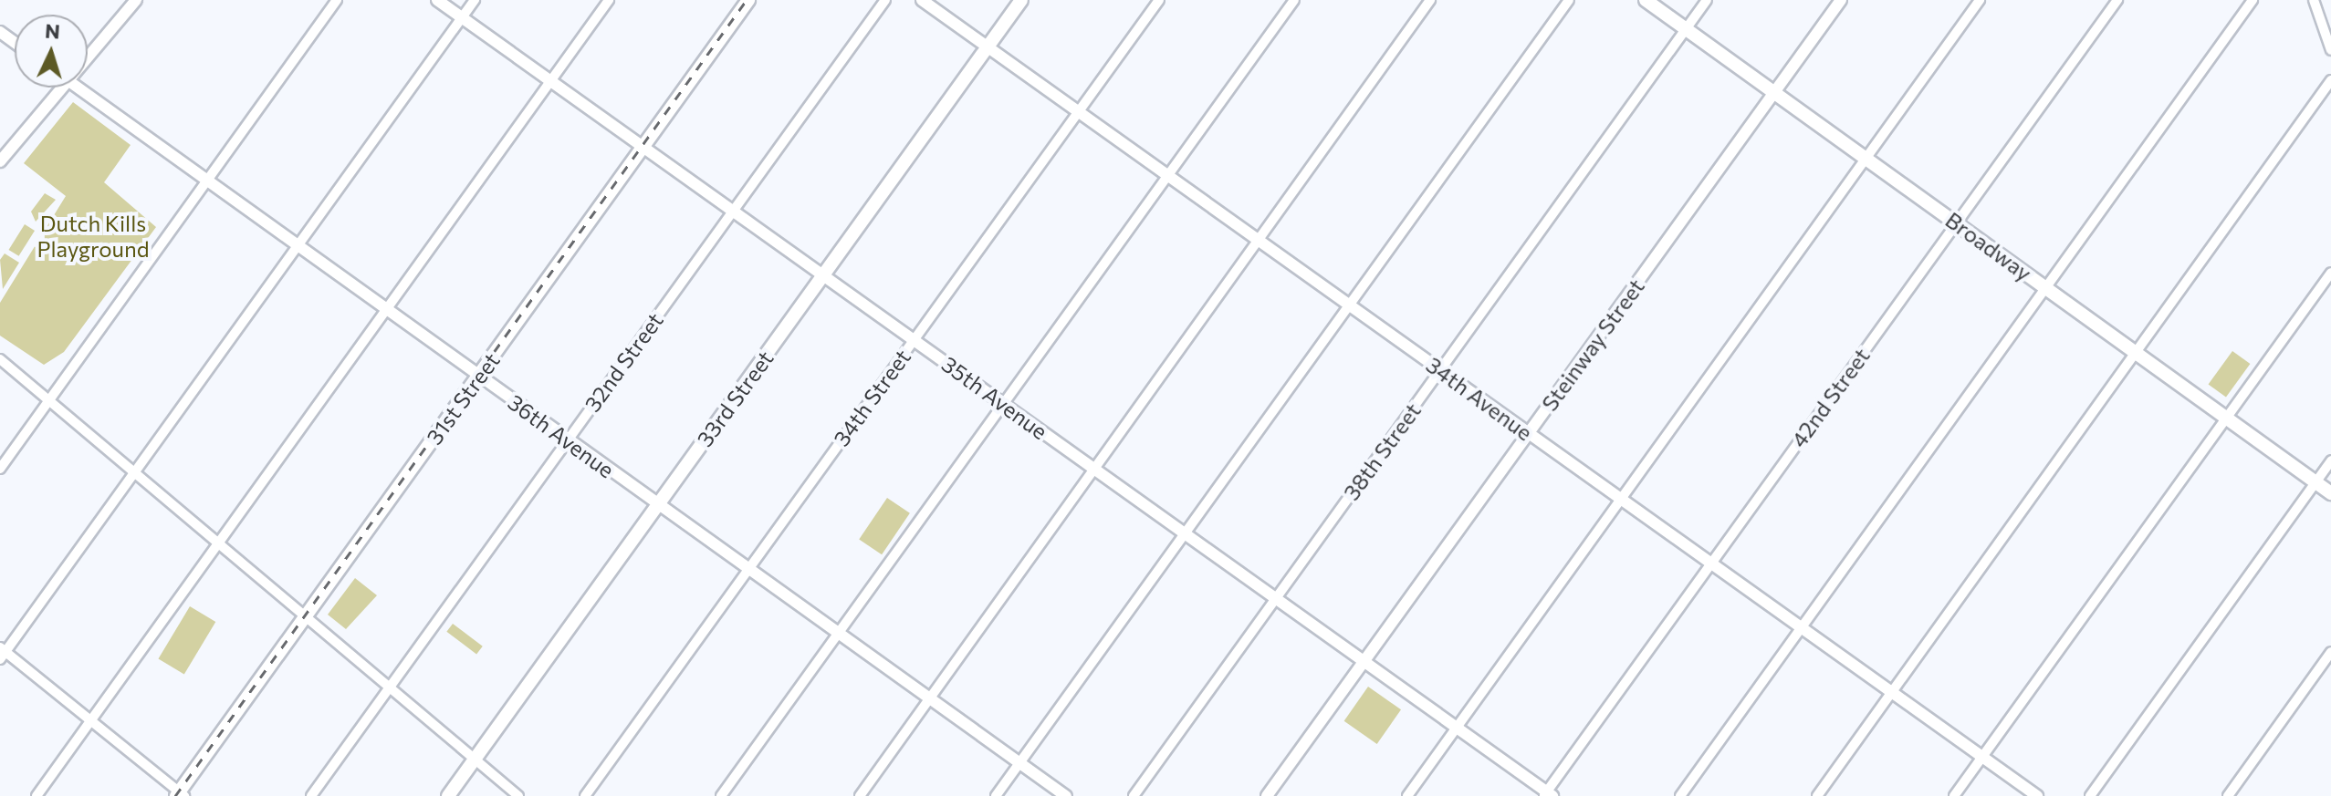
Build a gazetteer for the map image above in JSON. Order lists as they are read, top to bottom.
{
  "streets": {
    "main road": ["Broadway", "31st Street", "33rd Street"],
    "street": [
      "Steinway Street",
      "32nd Street",
      "34th Street",
      "35th Avenue",
      "42nd Street",
      "34th Avenue",
      "36th Avenue",
      "38th Street"
    ]
  },
  "crossings": [
    ["Broadway", "Steinway Street"],
    ["Broadway", "42nd Street"],
    ["Broadway", "38th Street"],
    ["Steinway Street", "35th Avenue"],
    ["Steinway Street", "34th Avenue"],
    ["32nd Street", "35th Avenue"],
    ["32nd Street", "36th Avenue"],
    ["34th Street", "35th Avenue"],
    ["34th Street", "34th Avenue"],
    ["34th Street", "36th Avenue"],
    ["35th Avenue", "42nd Street"],
    ["35th Avenue", "31st Street"],
    ["35th Avenue", "33rd Street"],
    ["35th Avenue", "38th Street"],
    ["42nd Street", "34th Avenue"],
    ["31st Street", "36th Avenue"],
    ["33rd Street", "34th Avenue"],
    ["33rd Street", "36th Avenue"],
    ["34th Avenue", "38th Street"]
  ],
  "parks": ["Dutch Kills Playground"],
  "north": "top"
}
